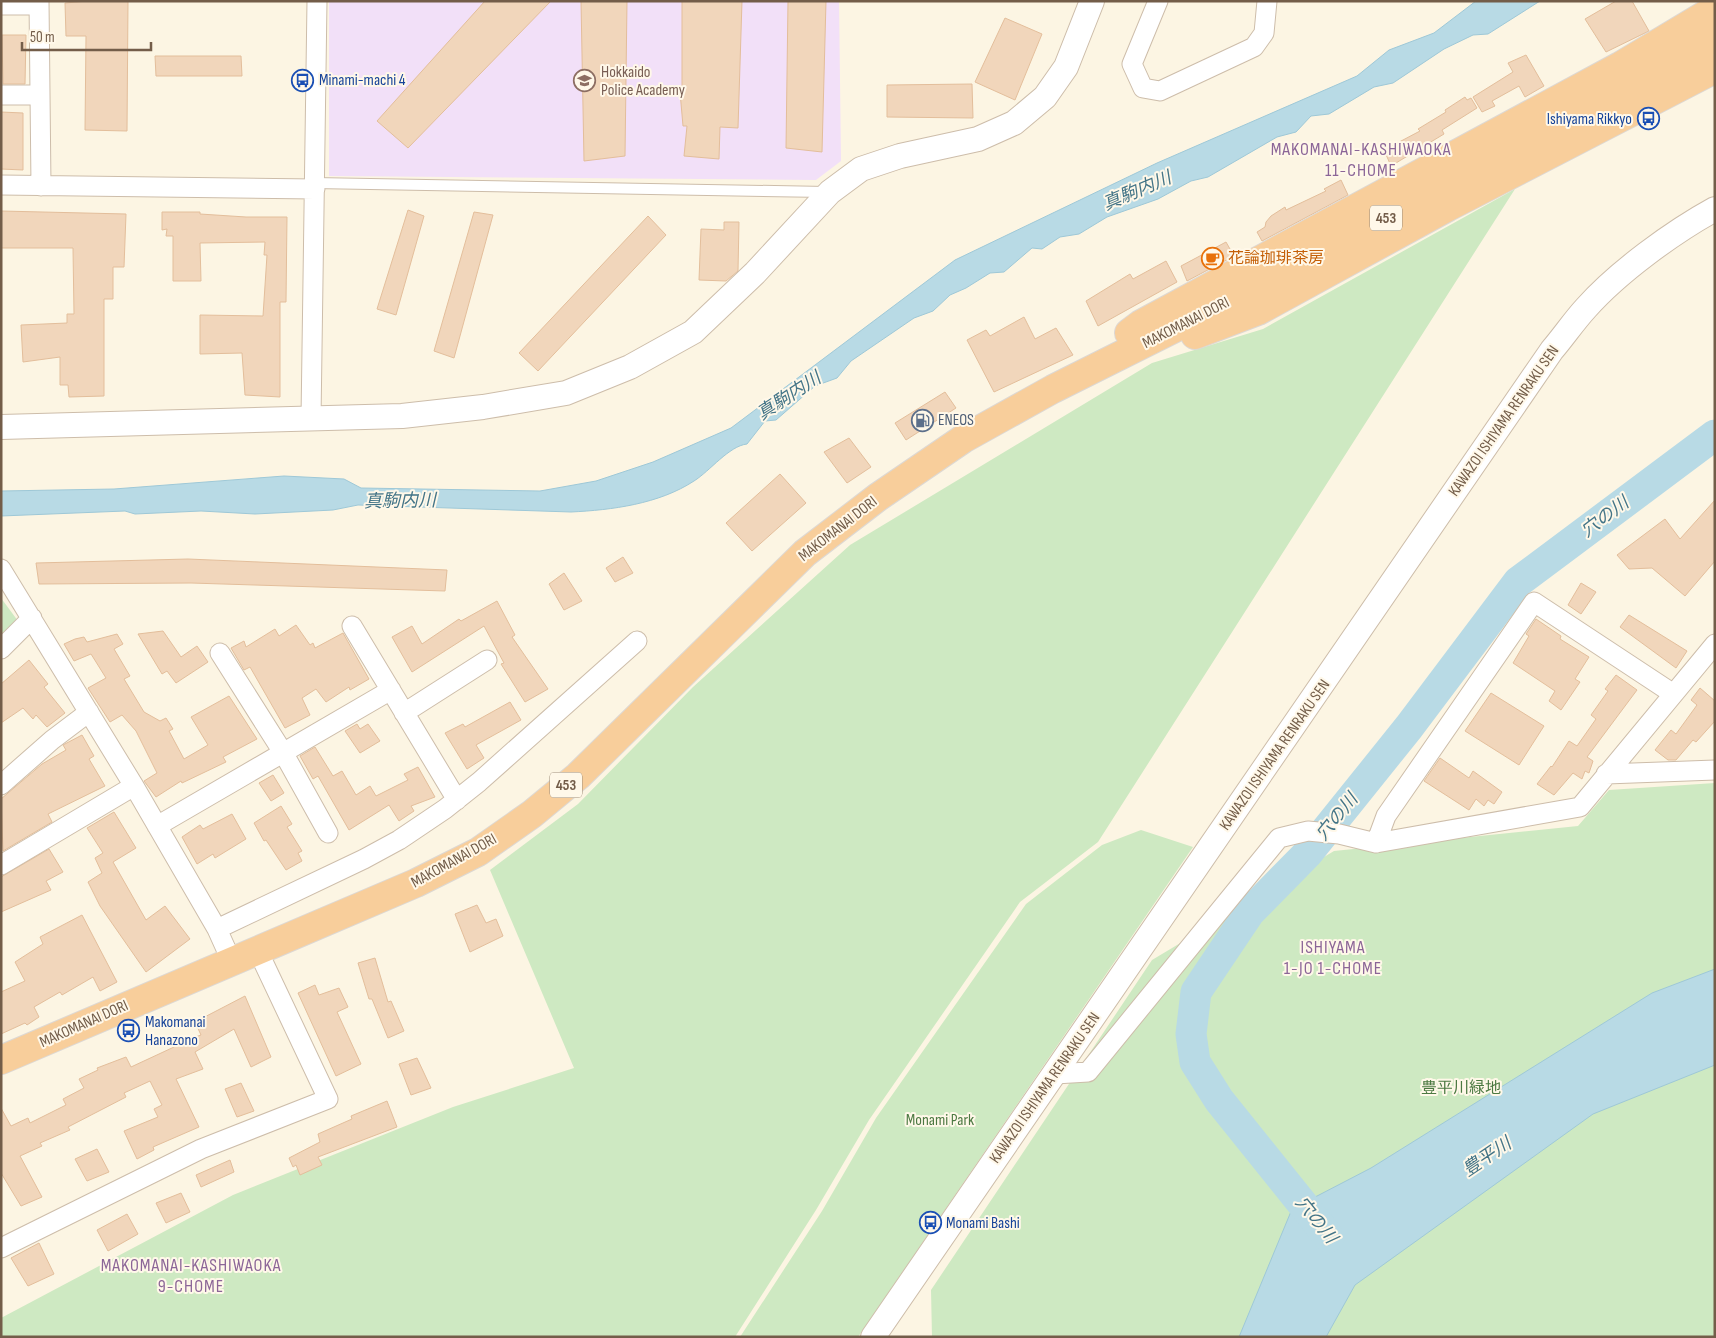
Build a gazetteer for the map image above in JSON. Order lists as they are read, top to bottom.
{
  "streets": {
    "highway": ["453", "MAKOMANAI DORI"],
    "street": ["KAWAZOI ISHIYAMA RENRAKU SEN"]
  },
  "districts": ["MAKOMANAI-KASHIWAOKA 11-CHOME", "ISHIYAMA 1-JO 1-CHOME", "MAKOMANAI-KASHIWAOKA 9-CHOME"],
  "water": ["真駒内川", "穴の川", "豊平川"],
  "parks": ["豊平川緑地", "Monami Park"],
  "places": {
    "bus stop": [
      "Minami-machi 4",
      "Ishiyama Rikkyo",
      "Makomanai Hanazono",
      "Monami Bashi"
    ],
    "school or university": ["Hokkaido Police Academy"],
    "cafe": ["花論珈琲茶房"],
    "fuel station": ["ENEOS"]
  },
  "scale_bar": "50 m"
}
